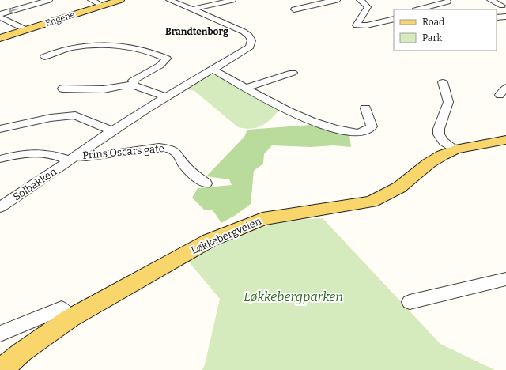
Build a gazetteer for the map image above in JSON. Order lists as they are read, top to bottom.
{
  "streets": {
    "main road": ["Engene", "Løkkebergveien"],
    "street": ["Prins Oscars gate", "Solbakken"]
  },
  "crossings": [
    ["Prins Oscars gate", "Solbakken"]
  ],
  "districts": ["Brandtenborg"],
  "parks": ["Løkkebergparken"],
  "legend": ["Road", "Park"]
}
